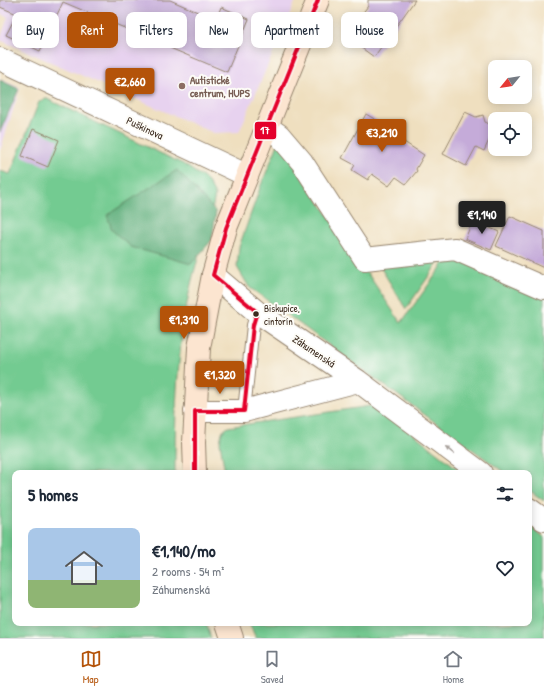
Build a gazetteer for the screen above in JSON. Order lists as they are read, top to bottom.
{
  "streets": {
    "street": ["Puškinova", "Záhumenská"]
  },
  "places": ["Autistické centrum, HUPS", "Biskupice, cintorín"],
  "lines": ["transit line 17"],
  "north": "bottom left",
  "page": {
    "chip": [
      "Buy",
      "Rent",
      "Filters",
      "New",
      "Apartment",
      "House"
    ],
    "price": [
      "€2,660",
      "€3,210",
      "€1,140",
      "€1,310",
      "€1,320"
    ],
    "heading": "5 homes",
    "list": [
      {
        "name": "€1,140/mo",
        "note": "2 rooms · 54 m² · Záhumenská"
      }
    ],
    "tabs": ["Map", "Saved", "Home"]
  }
}
